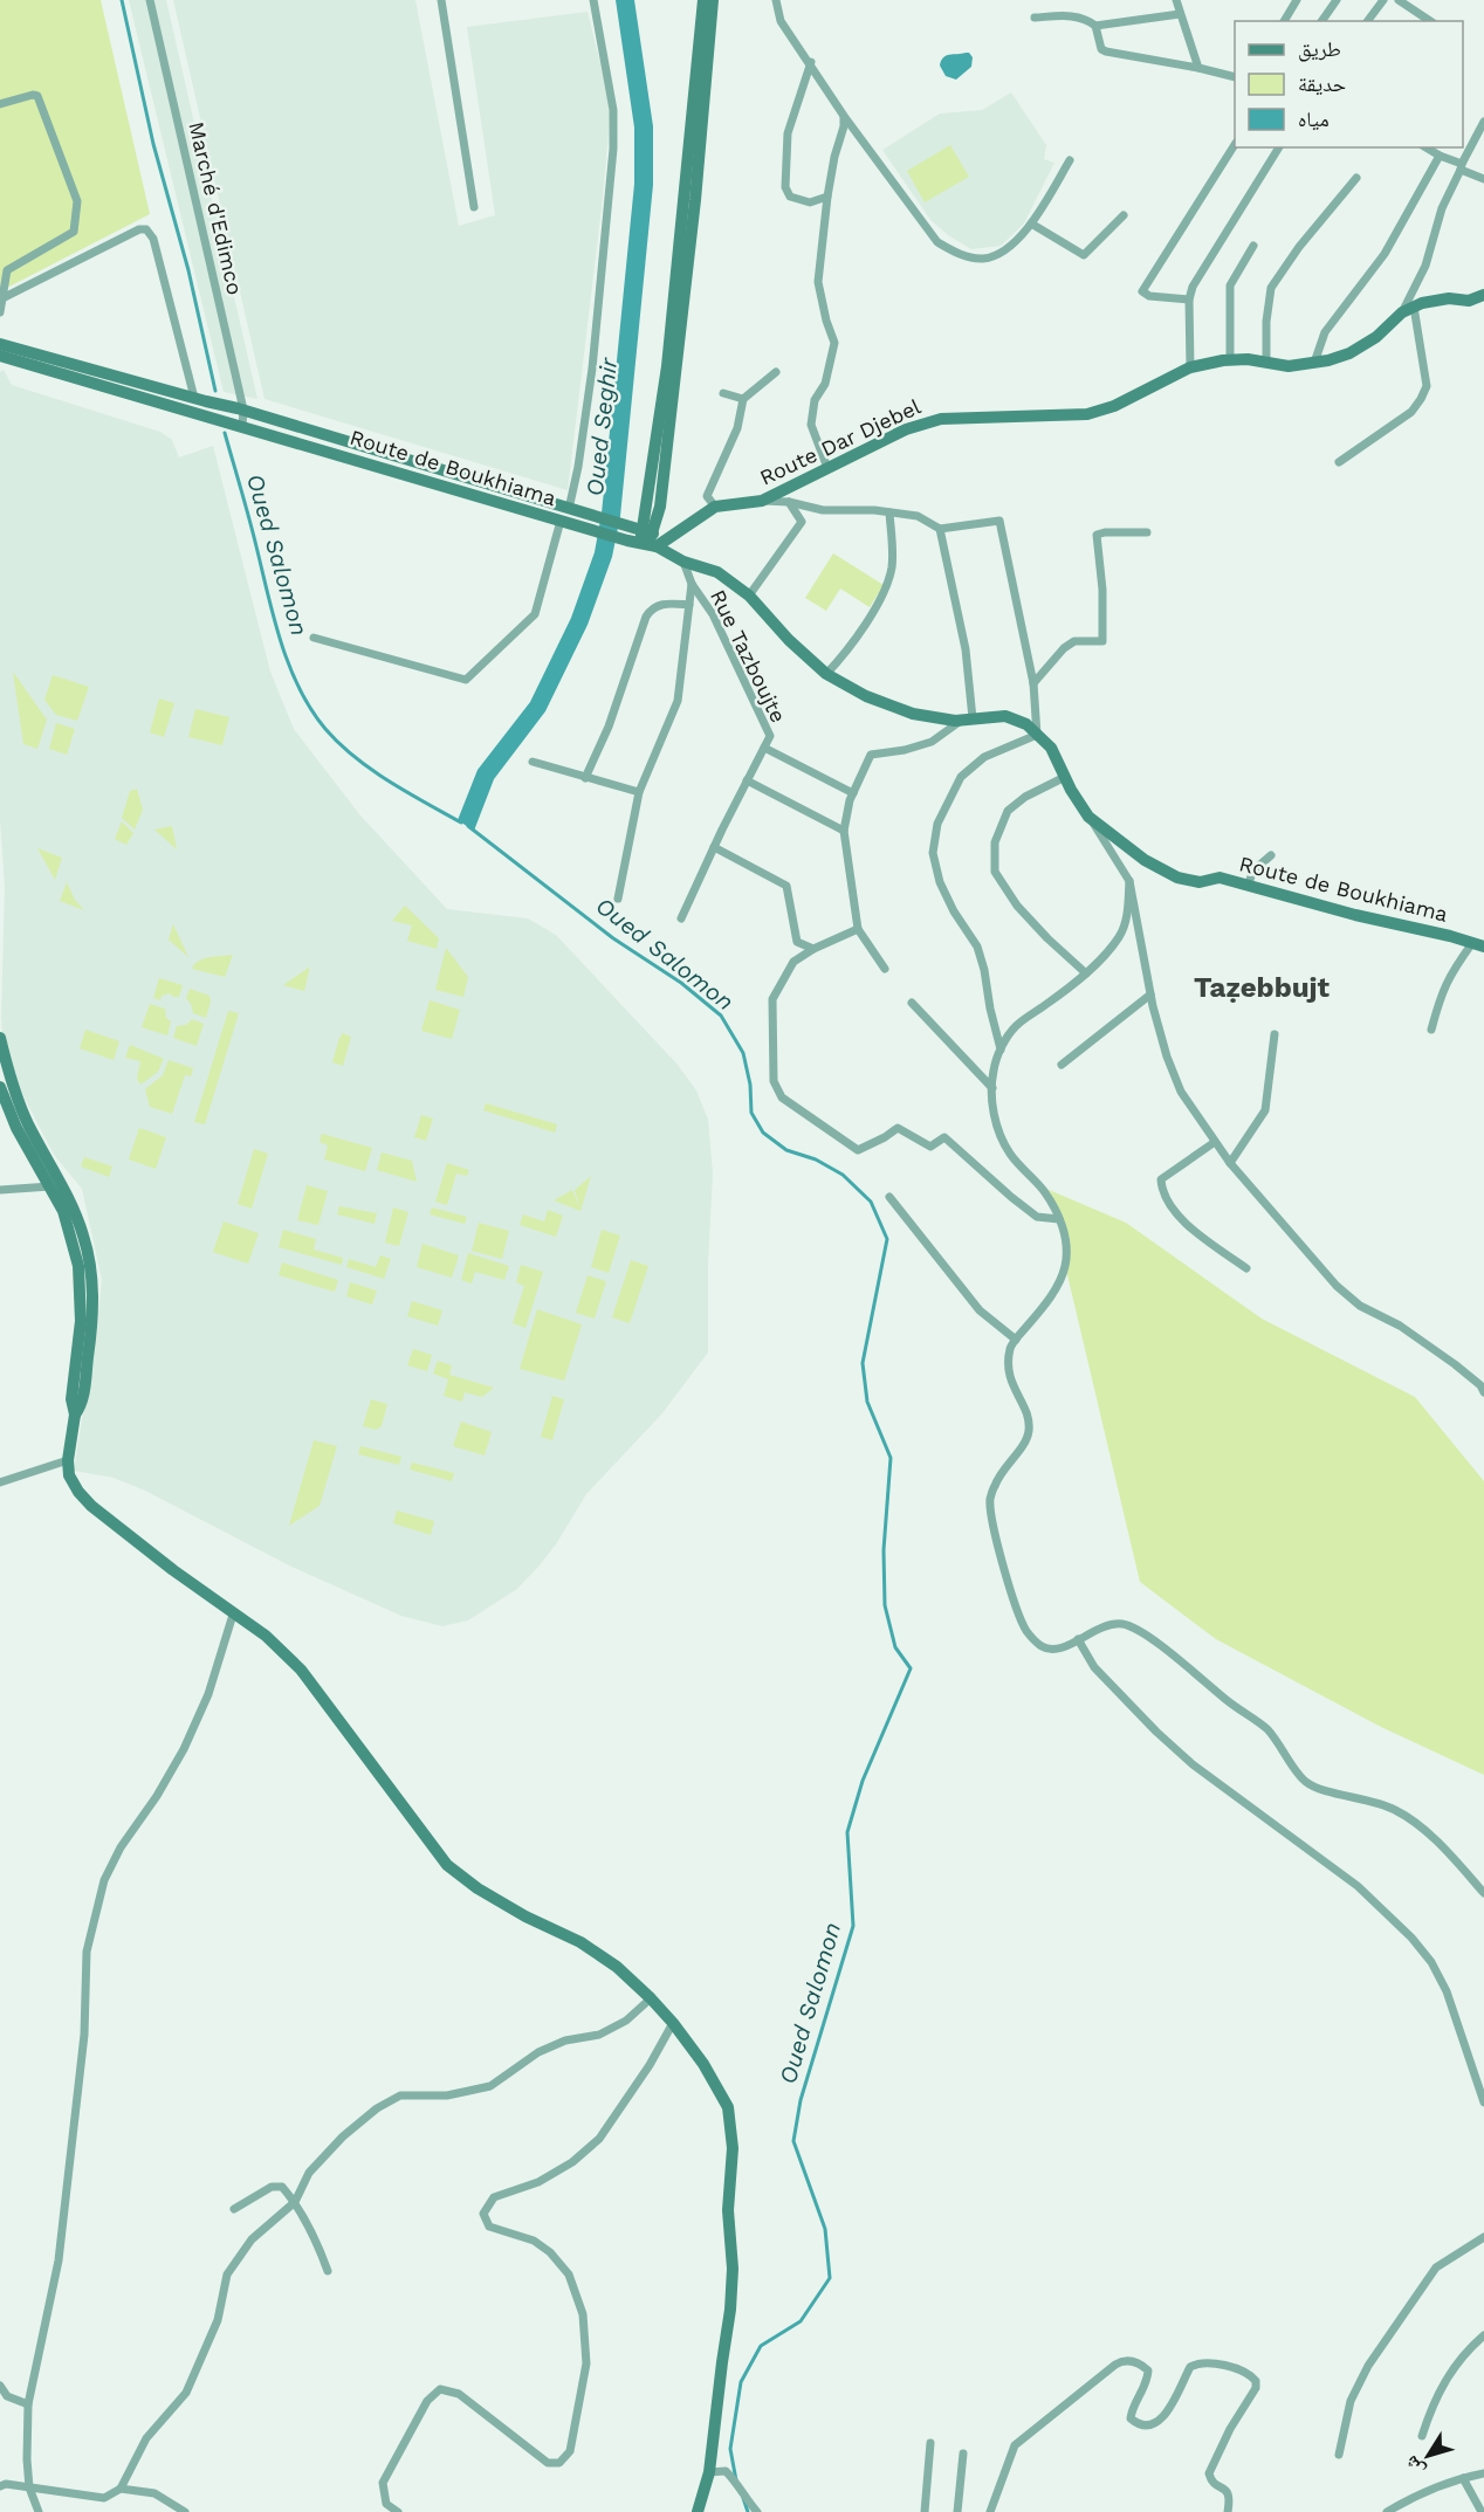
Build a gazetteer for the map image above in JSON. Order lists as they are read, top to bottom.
{
  "streets": {
    "street": [
      "Marché d'Edimco",
      "Route Dar Djebel",
      "Route de Boukhiama",
      "Rue Tazboujte"
    ]
  },
  "crossings": [
    ["Marché d'Edimco", "Route de Boukhiama"],
    ["Route Dar Djebel", "Route de Boukhiama"],
    ["Route de Boukhiama", "Rue Tazboujte"]
  ],
  "districts": ["Taẓebbujt"],
  "water": ["Oued Seghir", "Oued Salomon"],
  "legend": ["طريق", "حديقة", "مياه"],
  "north": "bottom left"
}
